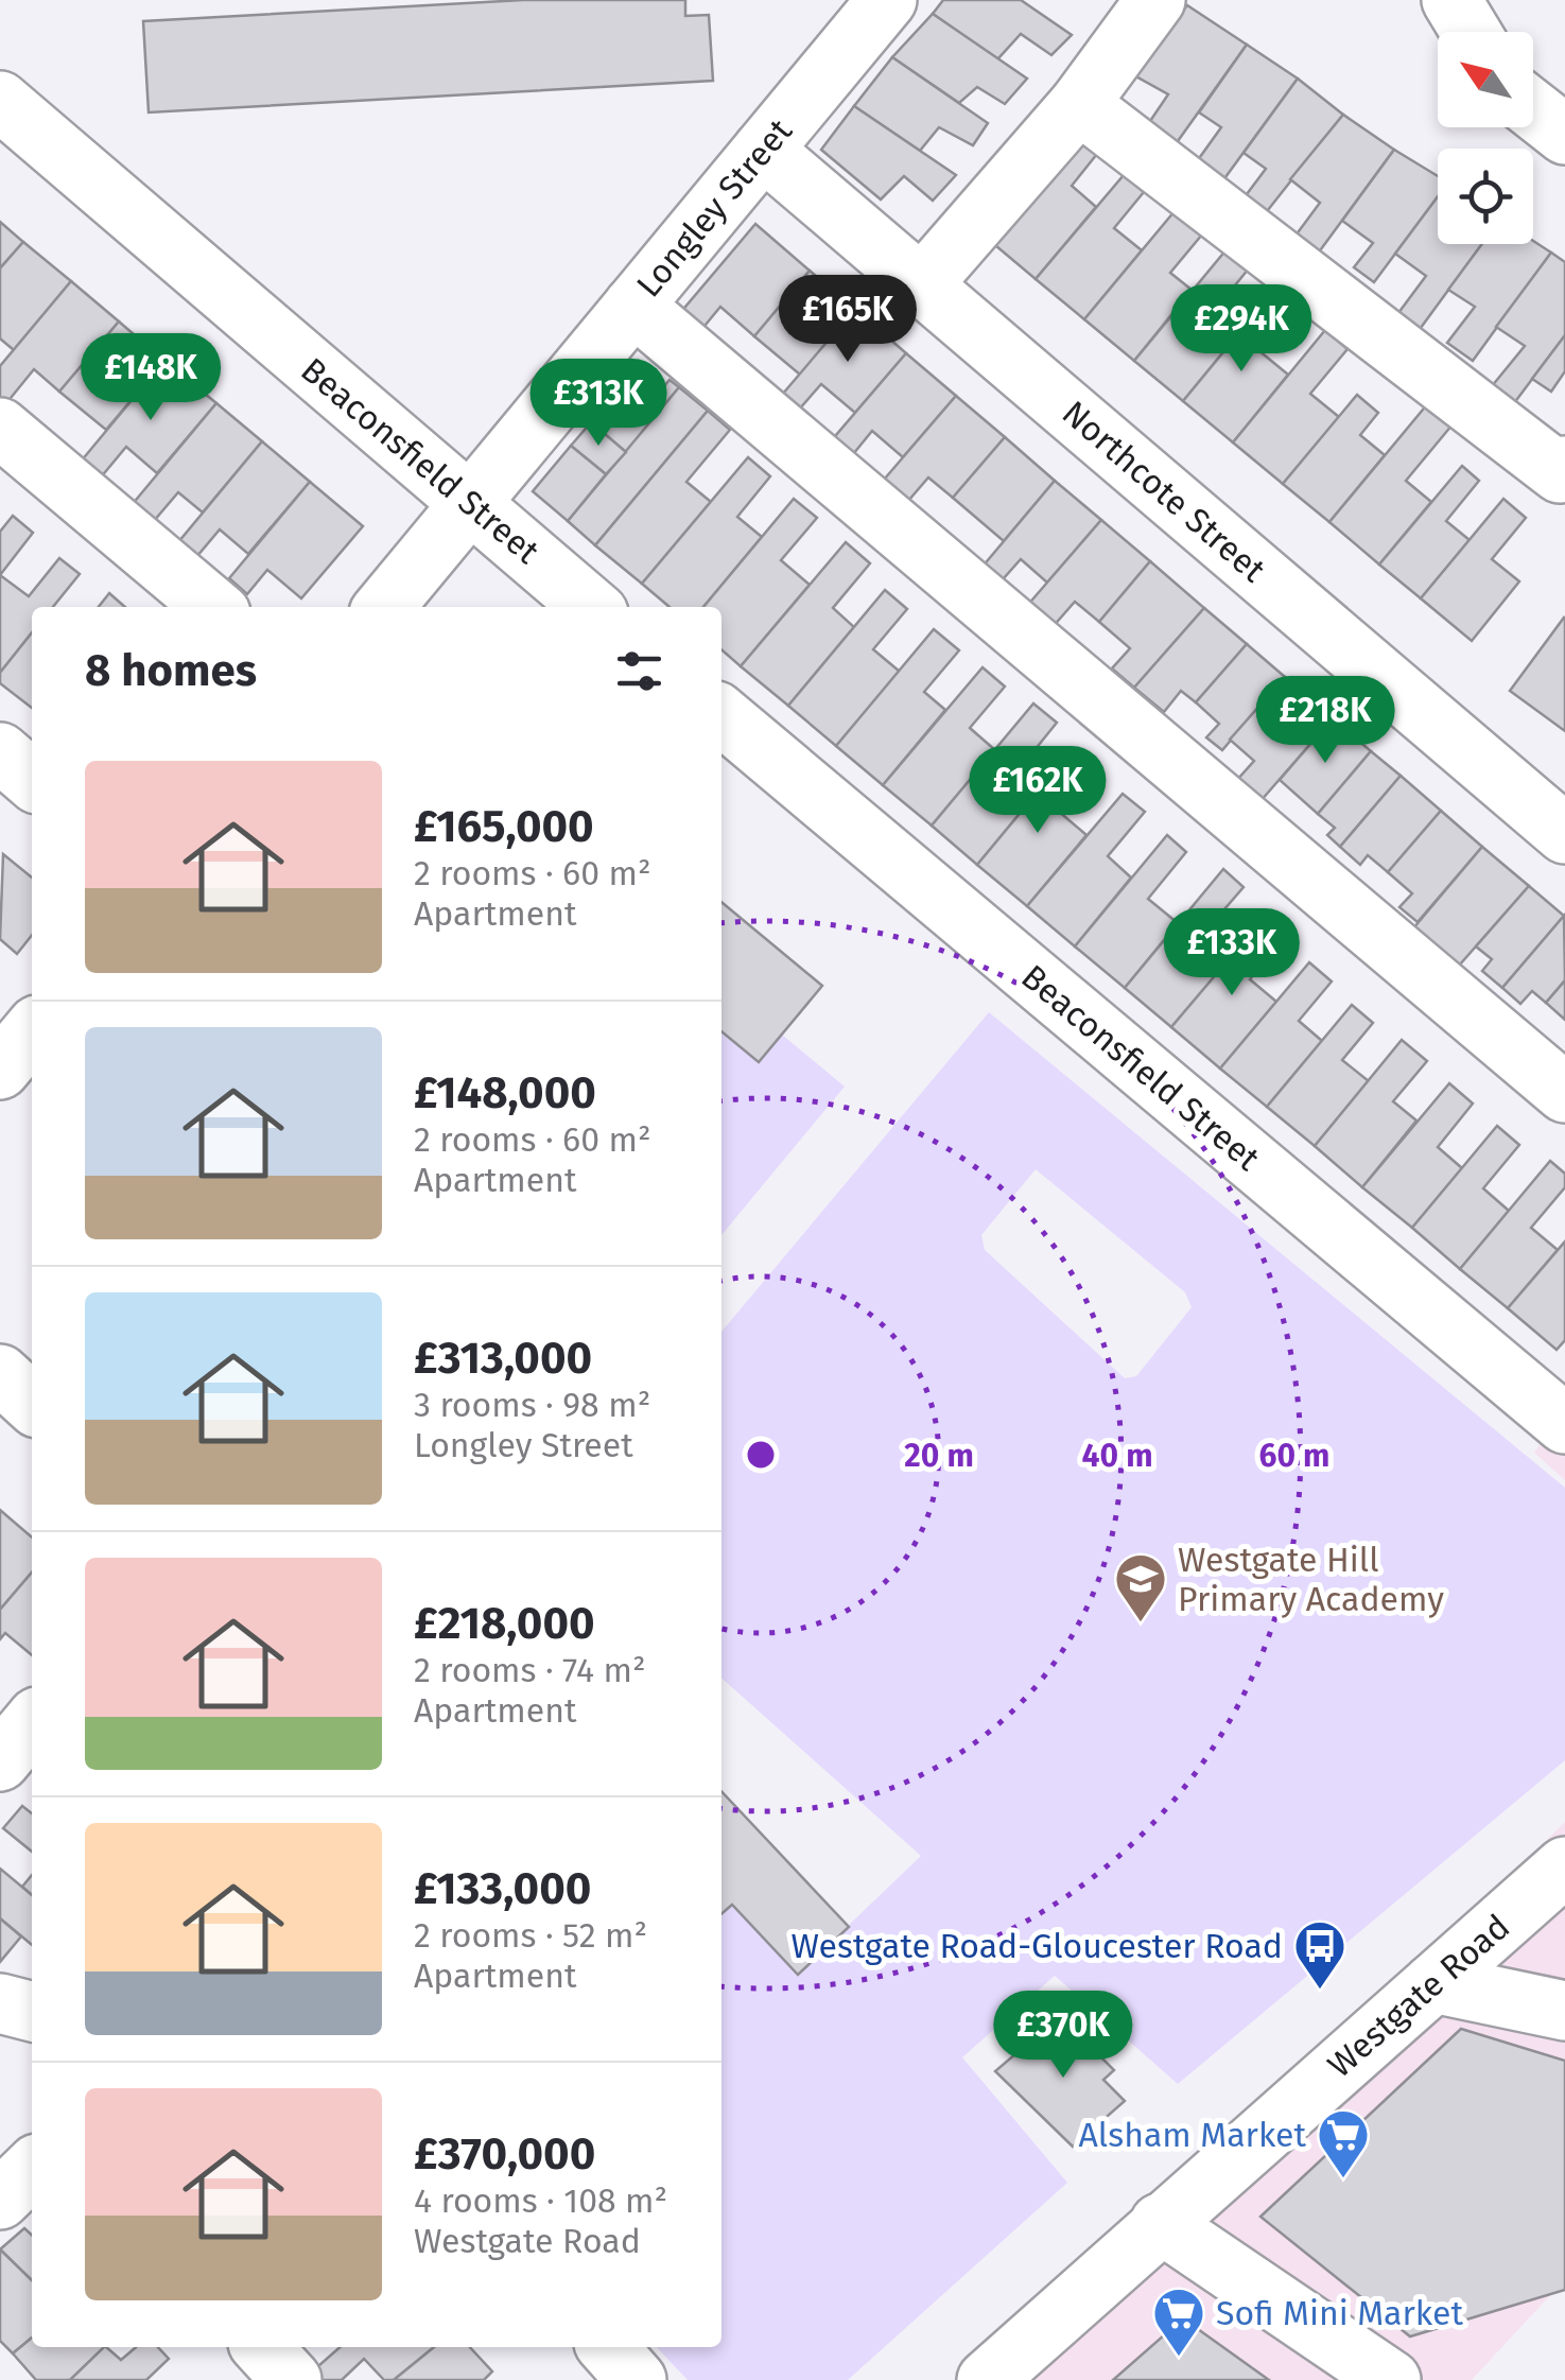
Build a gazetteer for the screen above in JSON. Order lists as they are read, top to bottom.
{
  "streets": {
    "street": [
      "Longley Street",
      "Beaconsfield Street",
      "Northcote Street",
      "Westgate Road"
    ]
  },
  "crossings": [
    ["Longley Street", "Beaconsfield Street"],
    ["Longley Street", "Northcote Street"]
  ],
  "places": {
    "school or university": ["Westgate Hill Primary Academy"],
    "bus stop": ["Westgate Road-Gloucester Road"],
    "supermarket": ["Alsham Market", "Sofi Mini Market"]
  },
  "north": "top left",
  "page": {
    "price": [
      "£165K",
      "£294K",
      "£148K",
      "£313K",
      "£218K",
      "£162K",
      "£133K",
      "£370K"
    ],
    "heading": "8 homes",
    "list": [
      {
        "name": "£165,000",
        "note": "2 rooms · 60 m² · Apartment"
      },
      {
        "name": "£148,000",
        "note": "2 rooms · 60 m² · Apartment"
      },
      {
        "name": "£313,000",
        "note": "3 rooms · 98 m² · Longley Street"
      },
      {
        "name": "£218,000",
        "note": "2 rooms · 74 m² · Apartment"
      },
      {
        "name": "£133,000",
        "note": "2 rooms · 52 m² · Apartment"
      },
      {
        "name": "£370,000",
        "note": "4 rooms · 108 m² · Westgate Road"
      }
    ]
  },
  "rings": ["20 m", "40 m", "60 m"]
}
